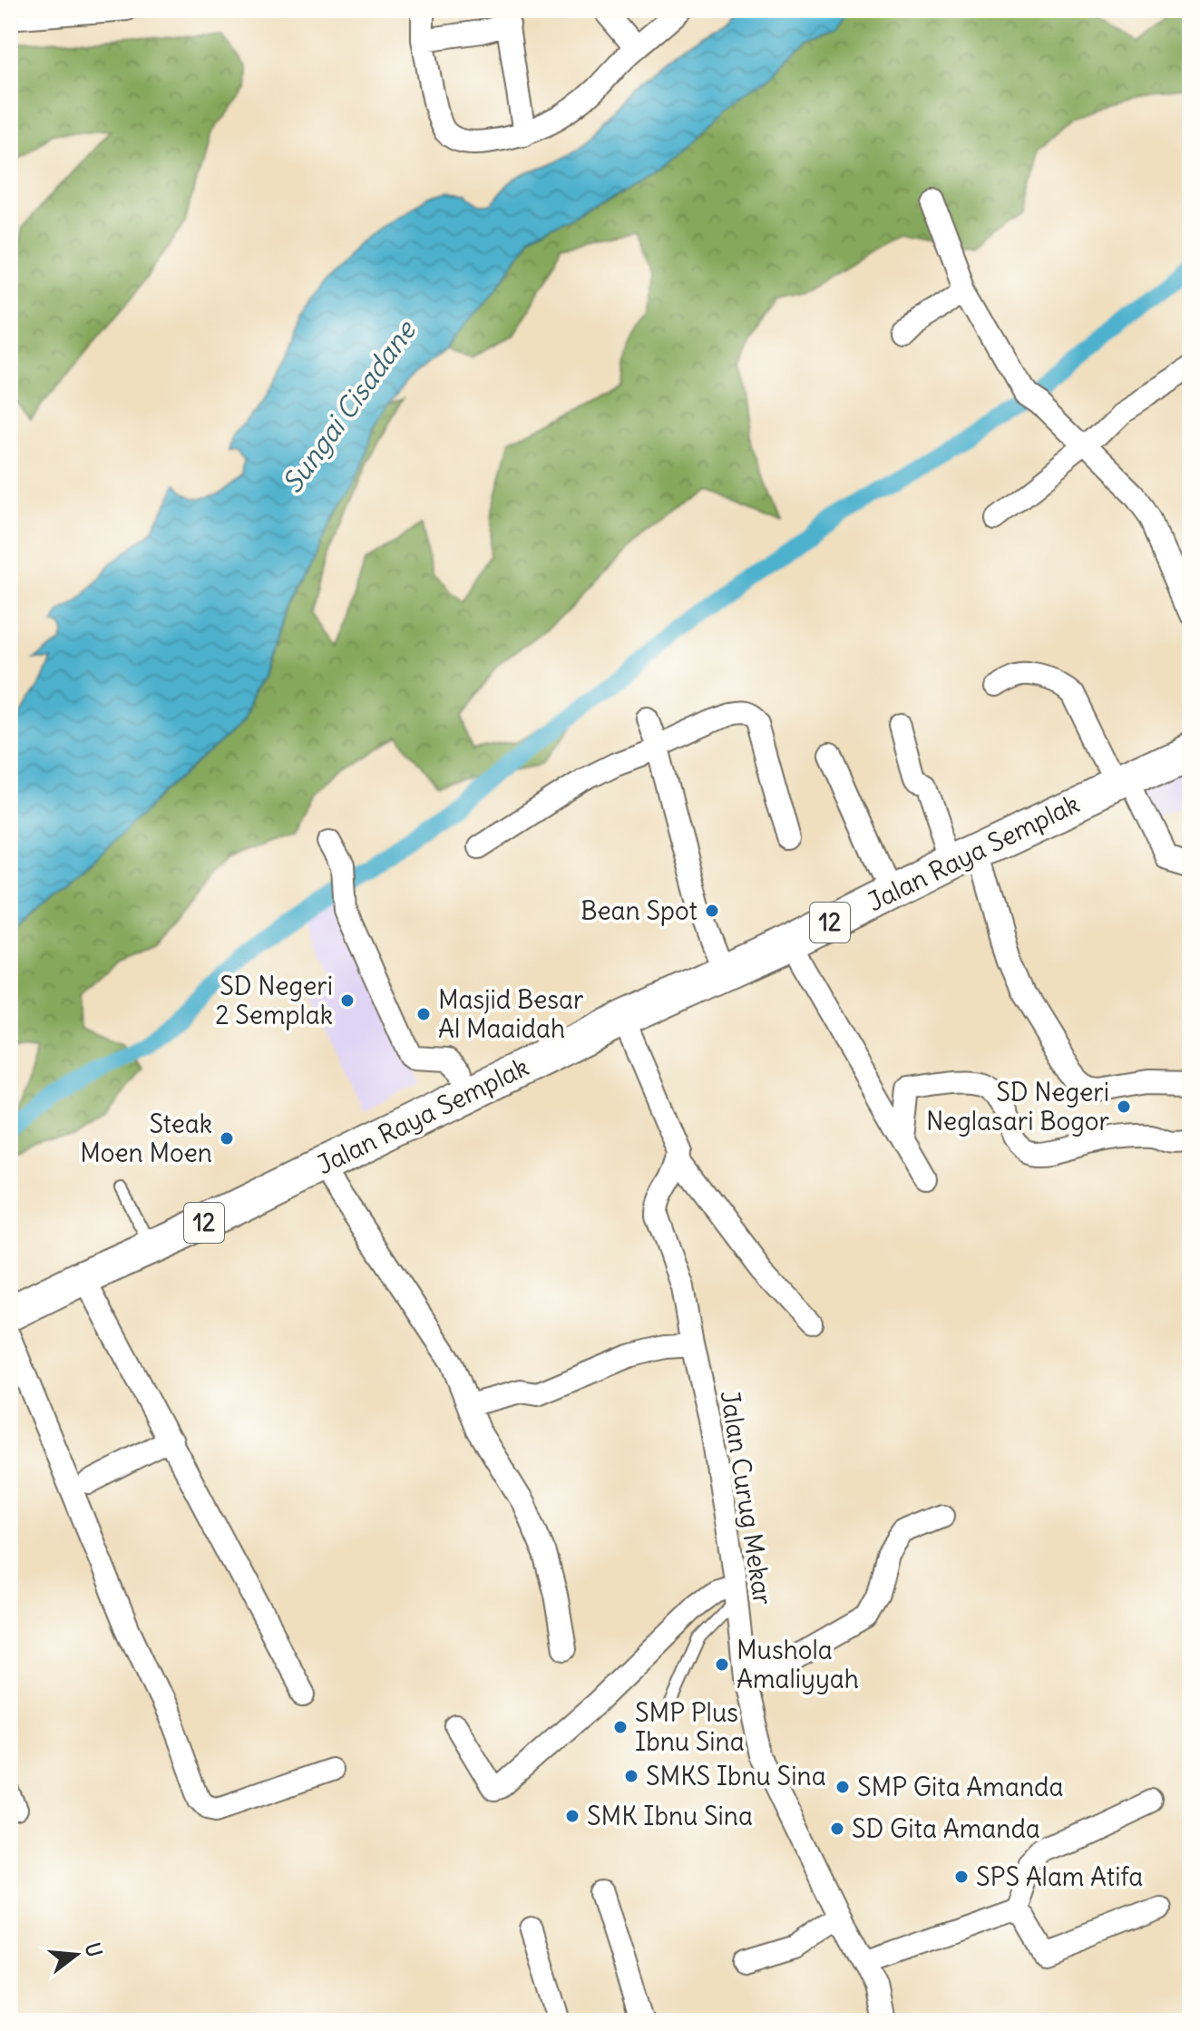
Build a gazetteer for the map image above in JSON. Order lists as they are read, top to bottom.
{
  "streets": {
    "main road": ["Jalan Raya Semplak", "12"],
    "street": ["Jalan Curug Mekar"]
  },
  "water": ["Sungai Cisadane"],
  "places": [
    "Bean Spot",
    "SD Negeri 2 Semplak",
    "Masjid Besar Al Maaidah",
    "SD Negeri Neglasari Bogor",
    "Steak Moen Moen",
    "Mushola Amaliyyah",
    "SMP Plus Ibnu Sina",
    "SMKS Ibnu Sina",
    "SMP Gita Amanda",
    "SMK Ibnu Sina",
    "SD Gita Amanda",
    "SPS Alam Atifa"
  ],
  "north": "right"
}
